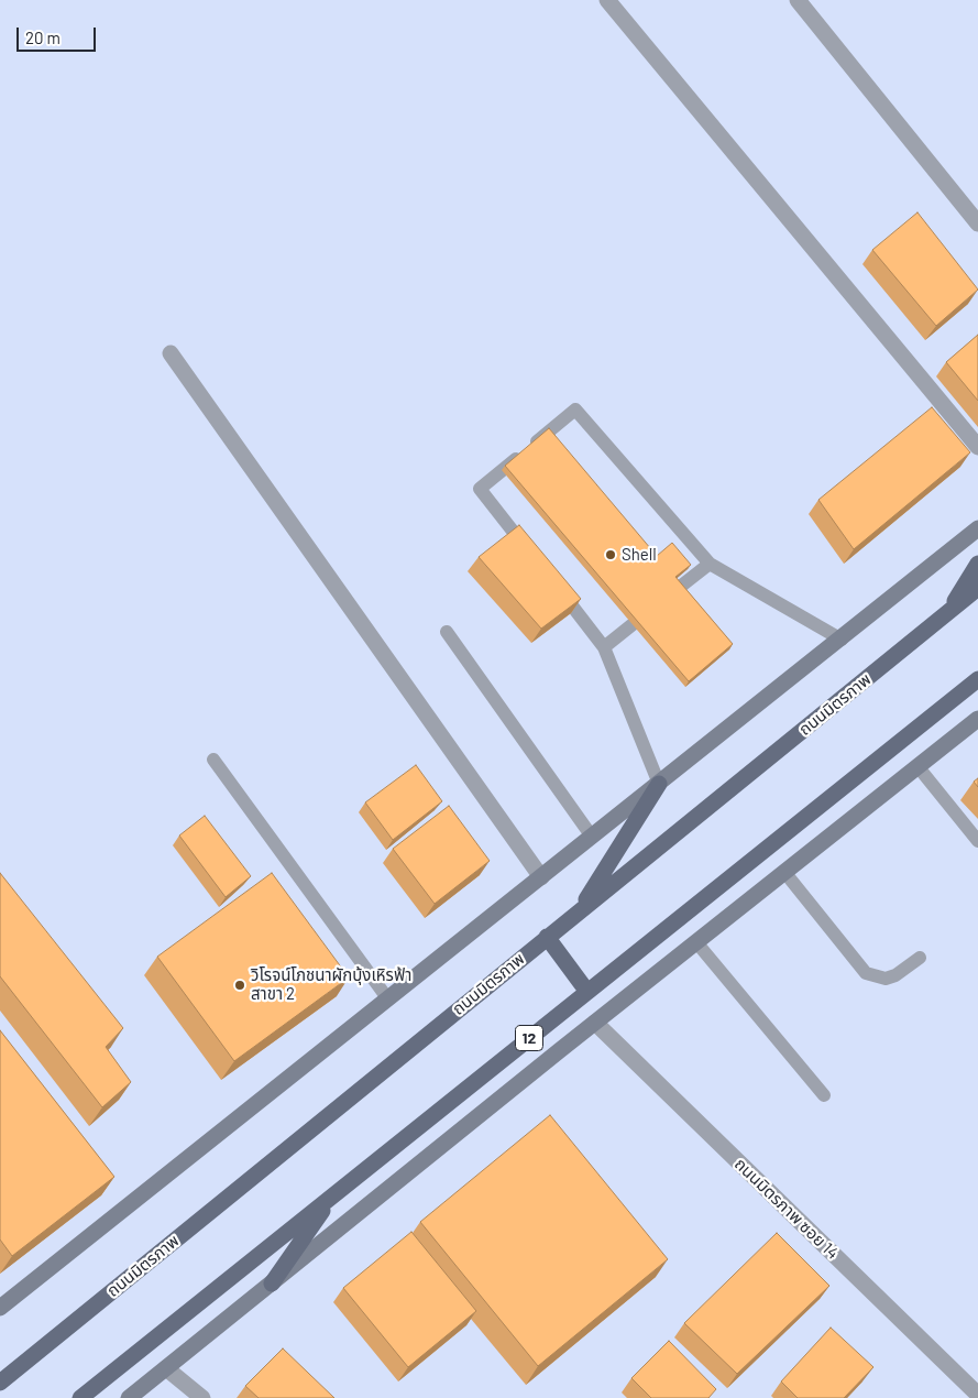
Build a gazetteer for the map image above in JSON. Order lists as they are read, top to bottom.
{
  "streets": {
    "main road": ["ถนนมิตรภาพ", "12"],
    "street": ["ถนนมิตรภาพ ซอย 14"]
  },
  "places": ["Shell", "วิโรจน์โภชนาผักบุ้งเหิรฟ้า สาขา 2"],
  "scale_bar": "20 m"
}
